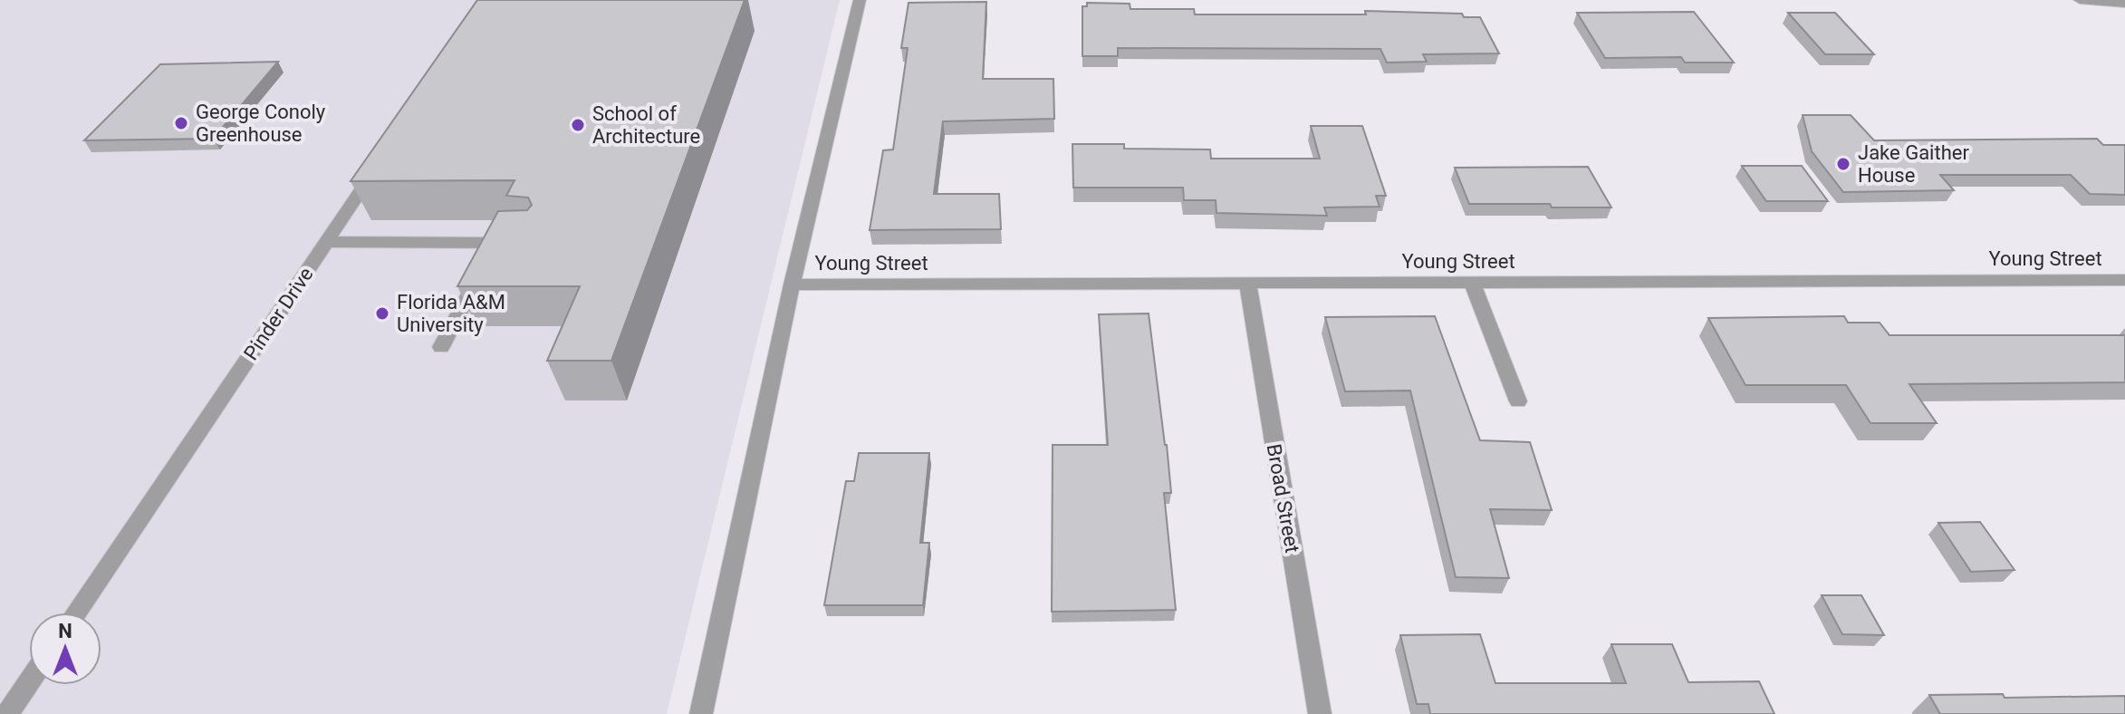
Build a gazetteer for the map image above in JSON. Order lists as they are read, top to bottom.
{
  "streets": {
    "street": ["Young Street", "Pinder Drive", "Broad Street"]
  },
  "crossings": [
    ["Young Street", "Broad Street"]
  ],
  "places": [
    "George Conoly Greenhouse",
    "School of Architecture",
    "Jake Gaither House",
    "Florida A&M University"
  ],
  "north": "top"
}
